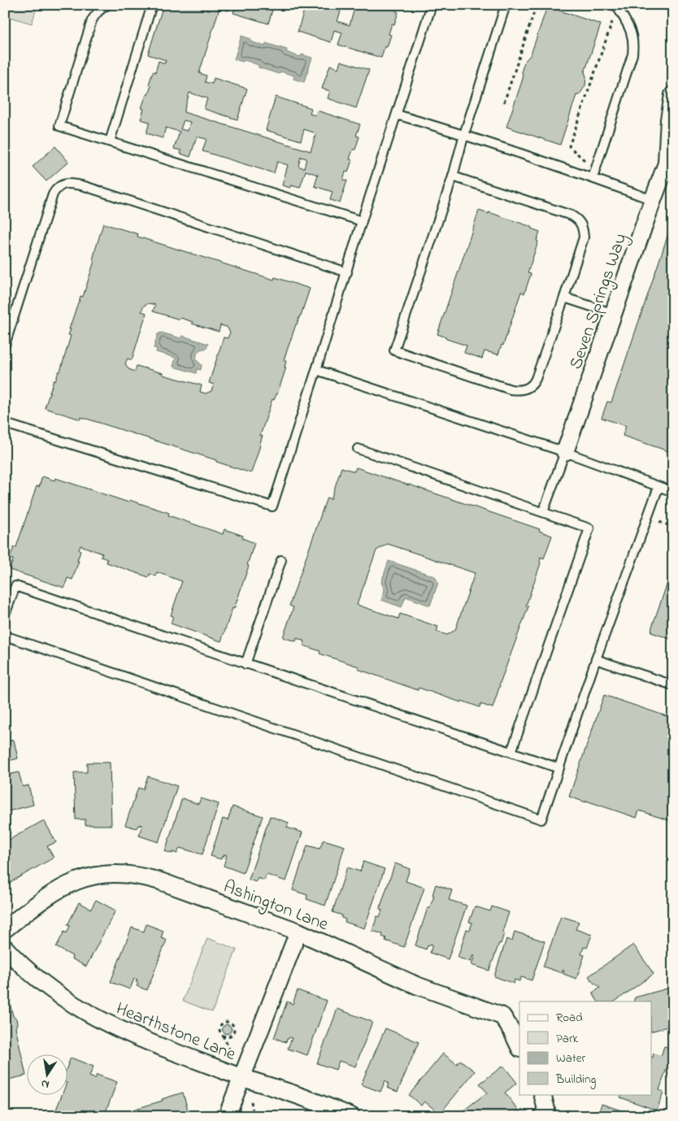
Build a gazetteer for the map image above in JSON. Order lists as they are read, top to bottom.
{
  "streets": {
    "street": ["Seven Springs Way", "Ashington Lane", "Hearthstone Lane"]
  },
  "legend": [
    "Road",
    "Park",
    "Water",
    "Building"
  ],
  "north": "bottom"
}
